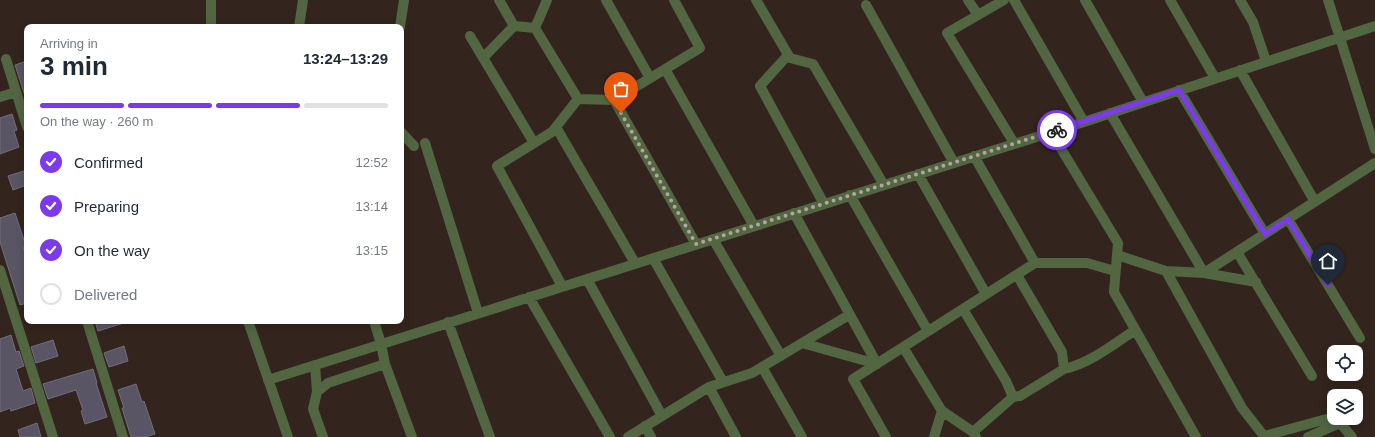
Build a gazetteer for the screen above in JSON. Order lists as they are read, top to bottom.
{
  "page": {
    "heading": ["3 min", "Arriving in", "13:24–13:29"],
    "bar": "On the way · 260 m",
    "list": [
      ["Confirmed", "12:52"],
      ["Preparing", "13:14"],
      ["On the way", "13:15"],
      "Delivered"
    ]
  }
}
